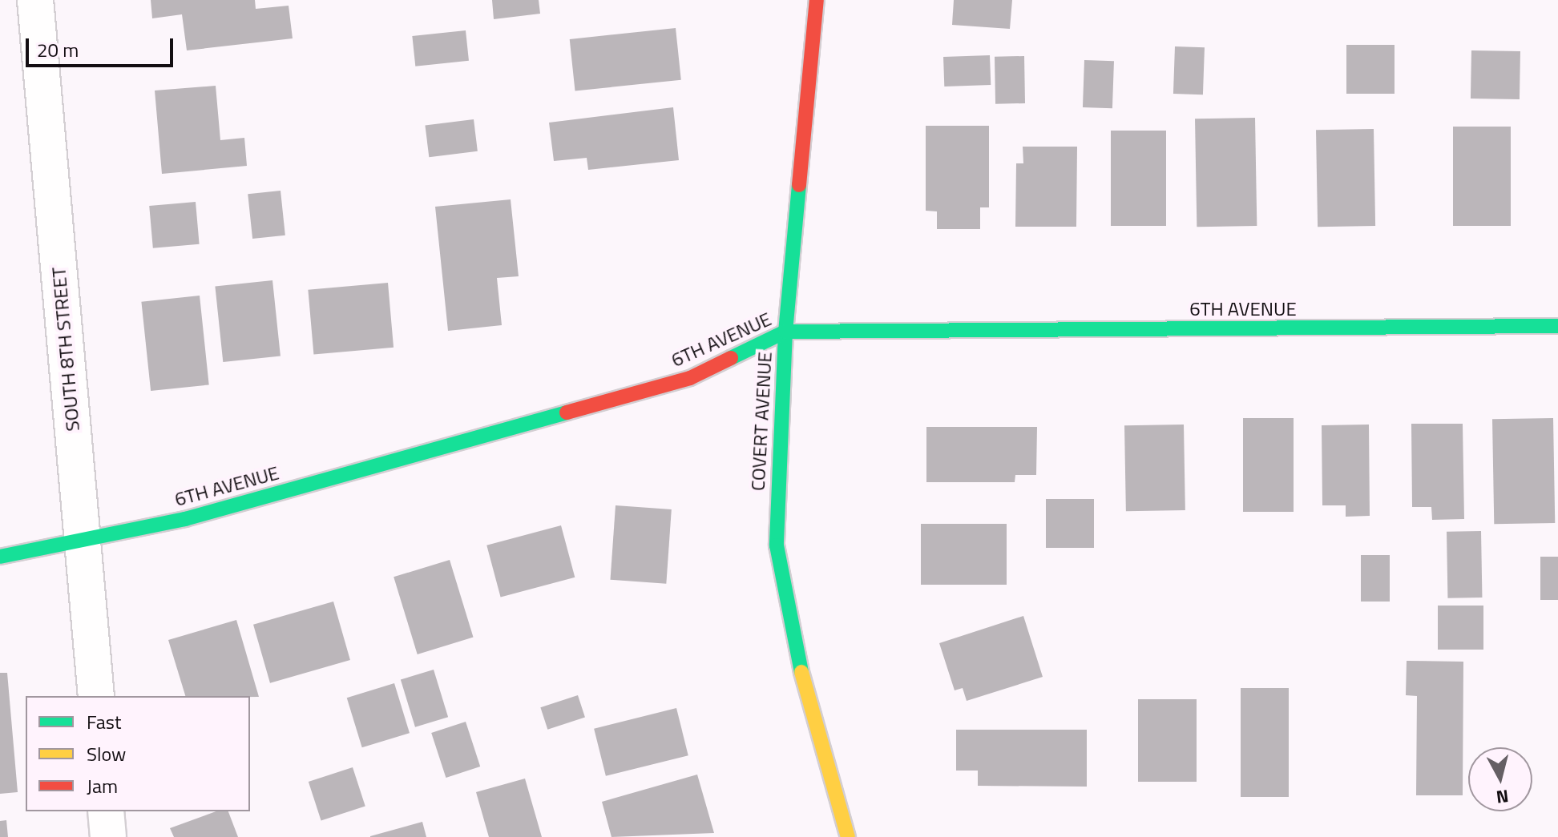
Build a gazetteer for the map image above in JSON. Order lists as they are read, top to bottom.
{
  "streets": {
    "street": ["6TH AVENUE", "SOUTH 8TH STREET", "COVERT AVENUE"]
  },
  "crossings": [
    ["6TH AVENUE", "SOUTH 8TH STREET"],
    ["6TH AVENUE", "COVERT AVENUE"]
  ],
  "legend": ["Fast", "Slow", "Jam"],
  "scale_bar": "20 m",
  "north": "bottom"
}
